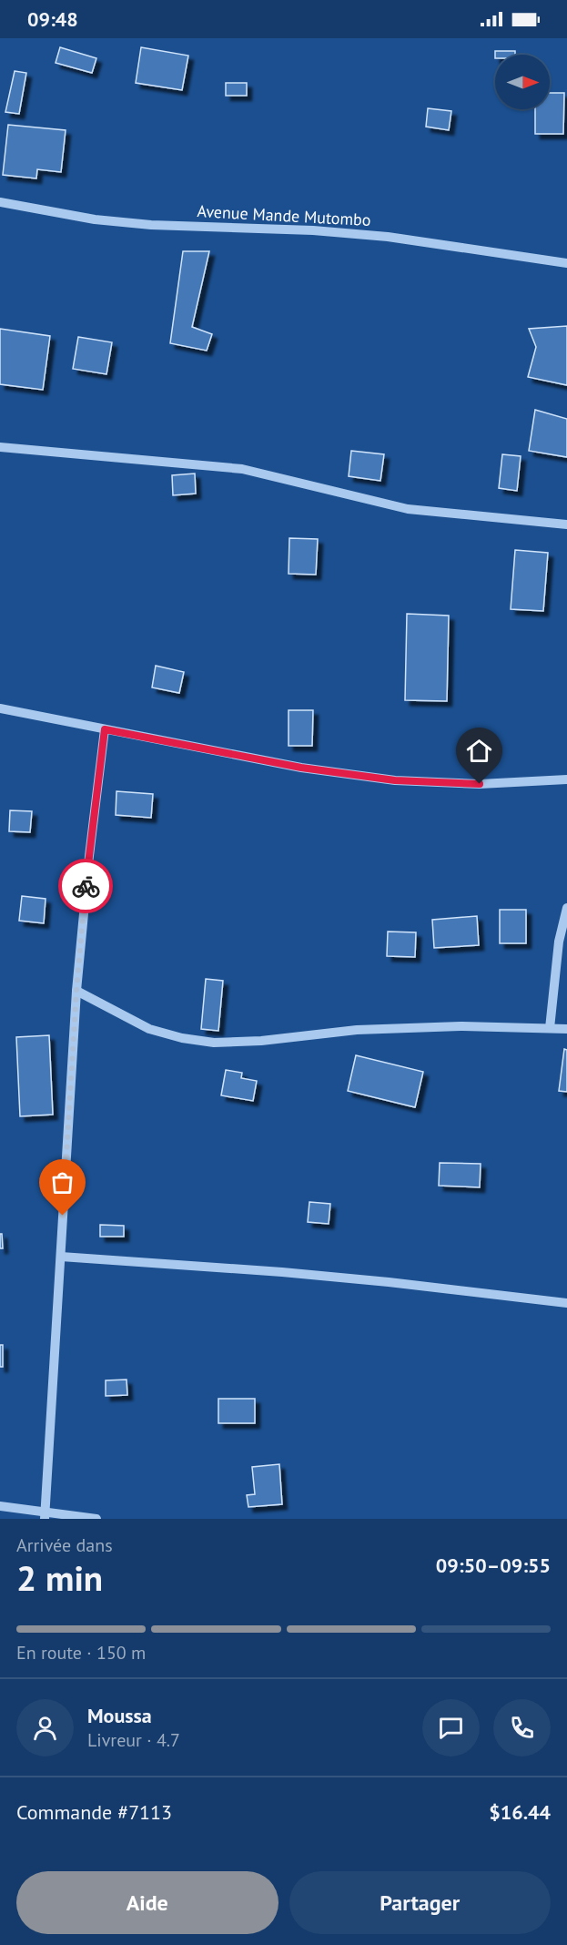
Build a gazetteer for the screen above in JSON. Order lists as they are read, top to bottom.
{
  "streets": {
    "street": ["Avenue Mande Mutombo"]
  },
  "north": "right",
  "page": {
    "status": "09:48",
    "heading": ["2 min", "Arrivée dans", "09:50–09:55"],
    "panel": [
      "Moussa",
      "Livreur · 4.7",
      "Commande #7113",
      "$16.44"
    ],
    "bar": "En route · 150 m",
    "buttons": ["Aide", "Partager"]
  }
}
